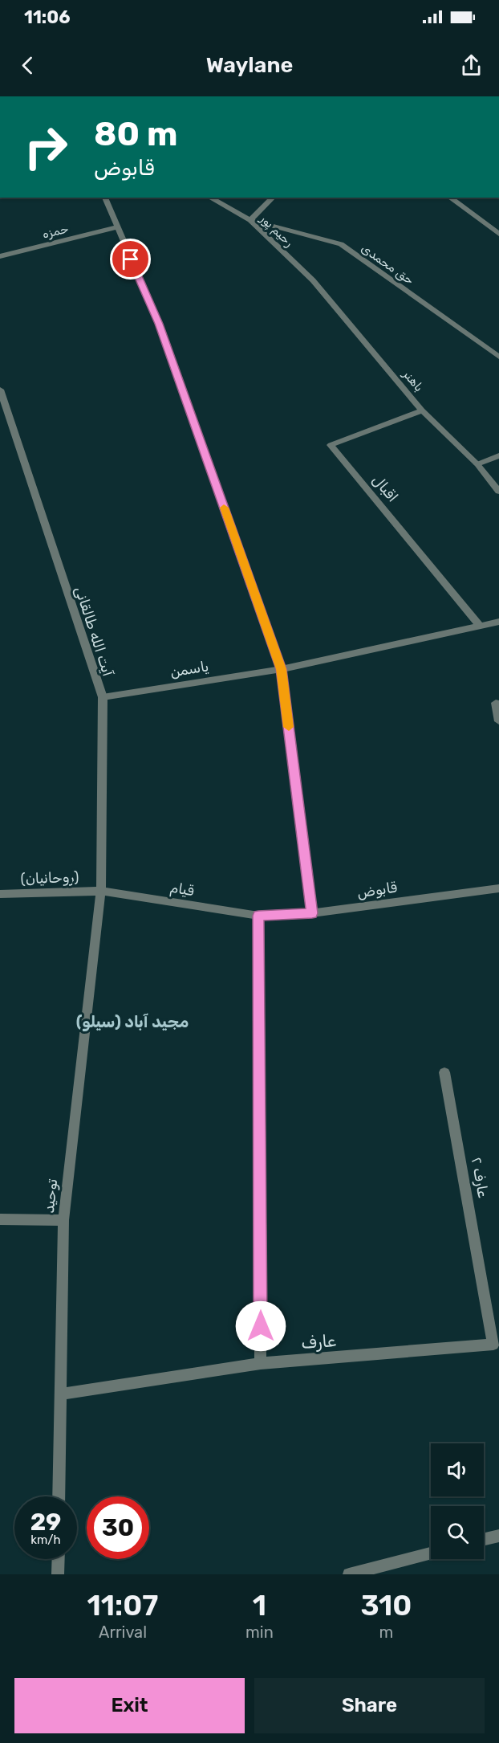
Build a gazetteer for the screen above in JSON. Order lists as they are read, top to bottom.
{
  "streets": {
    "street": [
      "رحیم پور",
      "حمزه",
      "حق محمدی",
      "باهنر",
      "اقبال",
      "آیت الله طالقانی",
      "یاسمن",
      "(روحانیان)",
      "قیام",
      "قابوض",
      "عارف ۲",
      "توحید",
      "عارف"
    ]
  },
  "crossings": [
    ["رحیم پور", "حق محمدی"],
    ["رحیم پور", "باهنر"],
    ["باهنر", "اقبال"],
    ["آیت الله طالقانی", "یاسمن"],
    ["آیت الله طالقانی", "(روحانیان)"],
    ["آیت الله طالقانی", "قیام"],
    ["آیت الله طالقانی", "توحید"],
    ["(روحانیان)", "قیام"],
    ["(روحانیان)", "توحید"],
    ["قیام", "قابوض"],
    ["قیام", "توحید"],
    ["عارف ۲", "عارف"],
    ["توحید", "عارف"]
  ],
  "districts": ["(مجید آباد (سیلو"],
  "page": {
    "status": "11:06",
    "header": "Waylane",
    "turn": ["80 m", "قابوض"],
    "speed": "29 km/h",
    "limit": "30",
    "eta": [
      "11:07",
      "Arrival",
      "1",
      "min",
      "310",
      "m"
    ],
    "buttons": ["Exit", "Share"]
  }
}
